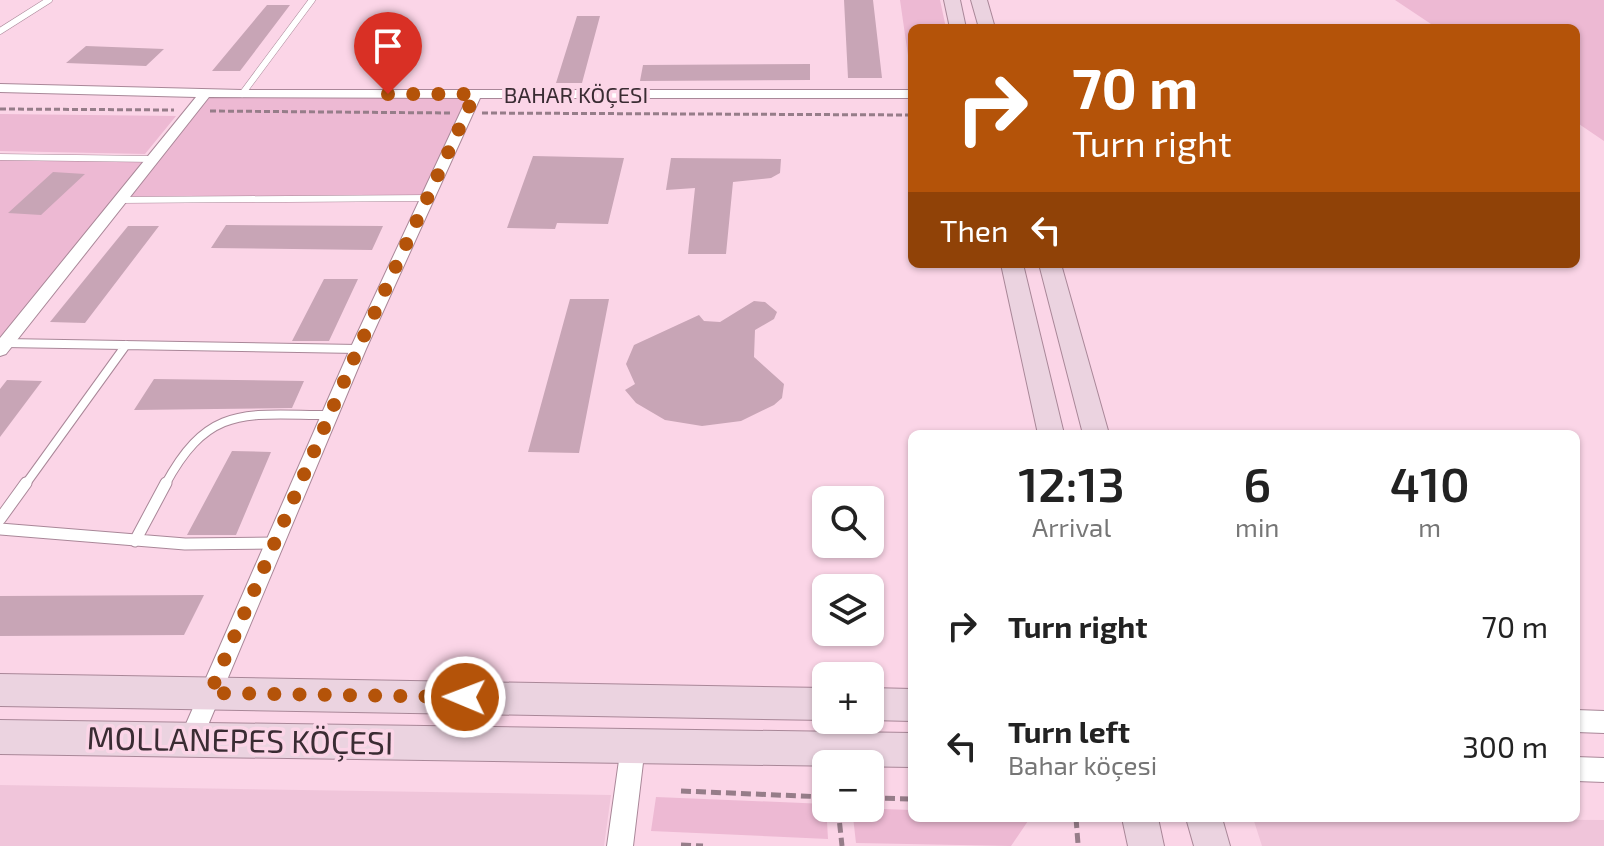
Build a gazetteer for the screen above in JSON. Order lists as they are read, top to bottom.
{
  "streets": {
    "street": ["BAHAR KÖÇESI", "MOLLANEPES KÖÇESI"]
  },
  "page": {
    "turn": ["70 m", "Turn right"],
    "then": "Then",
    "eta": [
      "12:13",
      "Arrival",
      "6",
      "min",
      "410",
      "m"
    ],
    "map_buttons": ["+", "−"],
    "list": [
      {
        "name": "Turn right",
        "value": "70 m"
      },
      {
        "name": "Turn left",
        "note": "Bahar köçesi",
        "value": "300 m"
      }
    ]
  }
}
